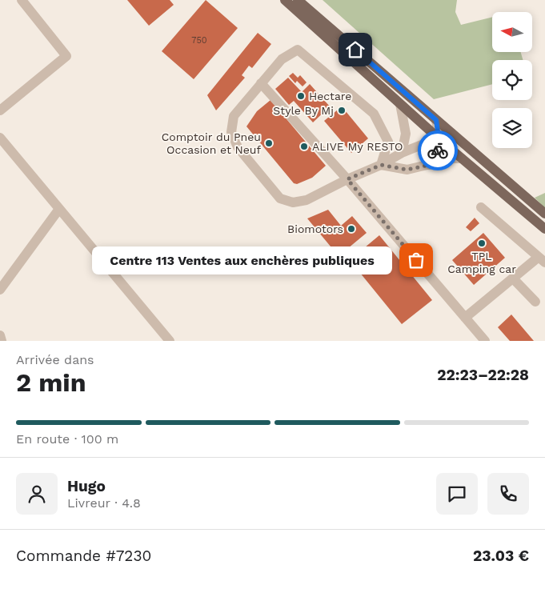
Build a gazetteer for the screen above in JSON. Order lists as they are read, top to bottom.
{
  "places": [
    "Hectare",
    "Style By Mj",
    "Comptoir du Pneu Occasion et Neuf",
    "ALIVE My RESTO",
    "Biomotors",
    "TPL Camping car",
    "Centre 113 Ventes aux enchères publiques"
  ],
  "house_numbers": ["750"],
  "north": "left",
  "page": {
    "bubble": "Centre 113 Ventes aux enchères publiques",
    "heading": ["2 min", "Arrivée dans", "22:23–22:28"],
    "panel": [
      "Hugo",
      "Livreur · 4.8",
      "Commande #7230",
      "23.03 €"
    ],
    "bar": "En route · 100 m"
  }
}
